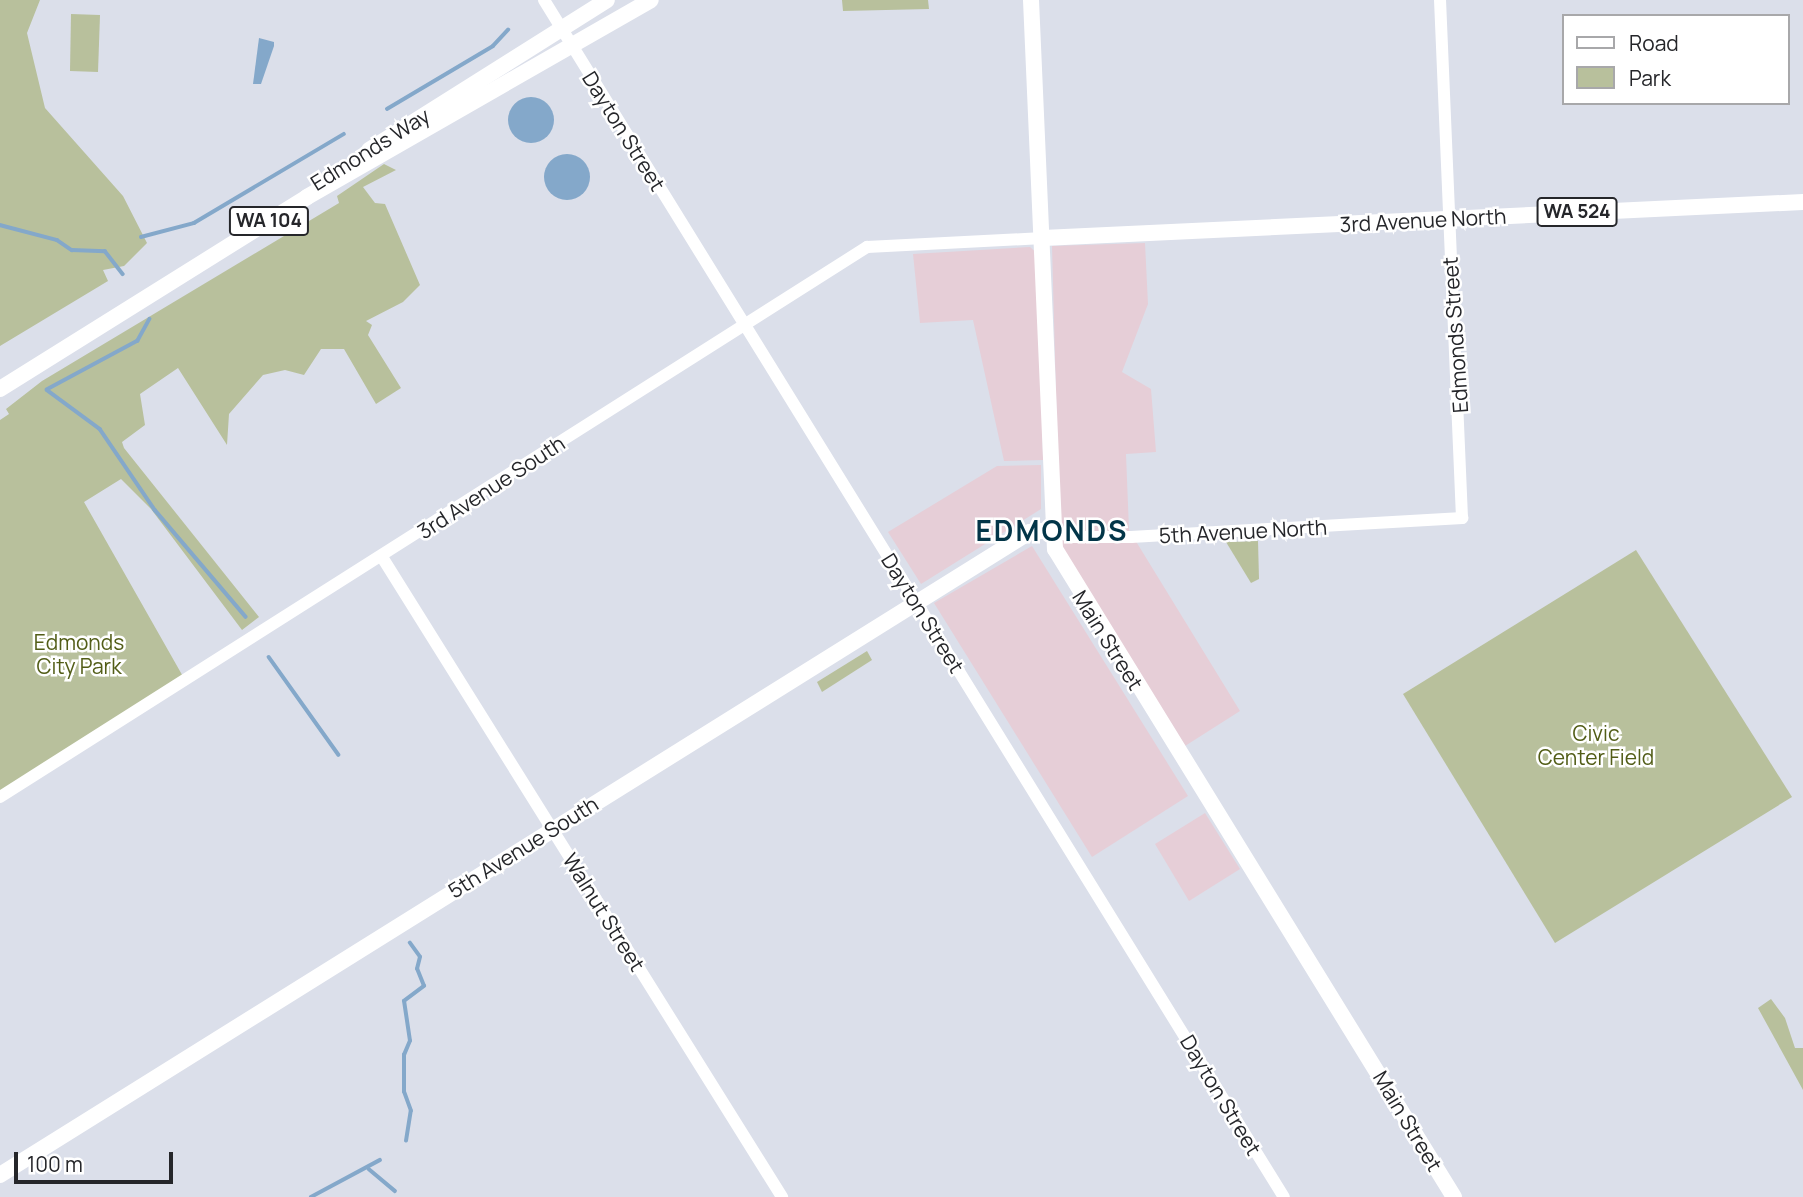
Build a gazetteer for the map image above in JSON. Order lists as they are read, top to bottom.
{
  "streets": {
    "main road": [
      "Edmonds Way",
      "WA 524",
      "3rd Avenue North",
      "WA 104",
      "Main Street",
      "5th Avenue South"
    ],
    "street": [
      "Dayton Street",
      "Edmonds Street",
      "3rd Avenue South",
      "5th Avenue North",
      "Walnut Street"
    ]
  },
  "crossings": [
    ["Dayton Street", "Edmonds Way"],
    ["Dayton Street", "WA 104"],
    ["Dayton Street", "3rd Avenue South"],
    ["Dayton Street", "5th Avenue South"],
    ["Edmonds Way", "WA 104"],
    ["3rd Avenue North", "Edmonds Street"],
    ["3rd Avenue North", "3rd Avenue South"],
    ["3rd Avenue North", "Main Street"],
    ["Edmonds Street", "5th Avenue North"],
    ["3rd Avenue South", "Main Street"],
    ["3rd Avenue South", "Walnut Street"],
    ["5th Avenue North", "Main Street"],
    ["5th Avenue North", "5th Avenue South"],
    ["Main Street", "5th Avenue South"],
    ["5th Avenue South", "Walnut Street"]
  ],
  "districts": ["EDMONDS"],
  "parks": ["Edmonds City Park", "Civic Center Field"],
  "legend": ["Road", "Park"],
  "scale_bar": "100 m"
}
